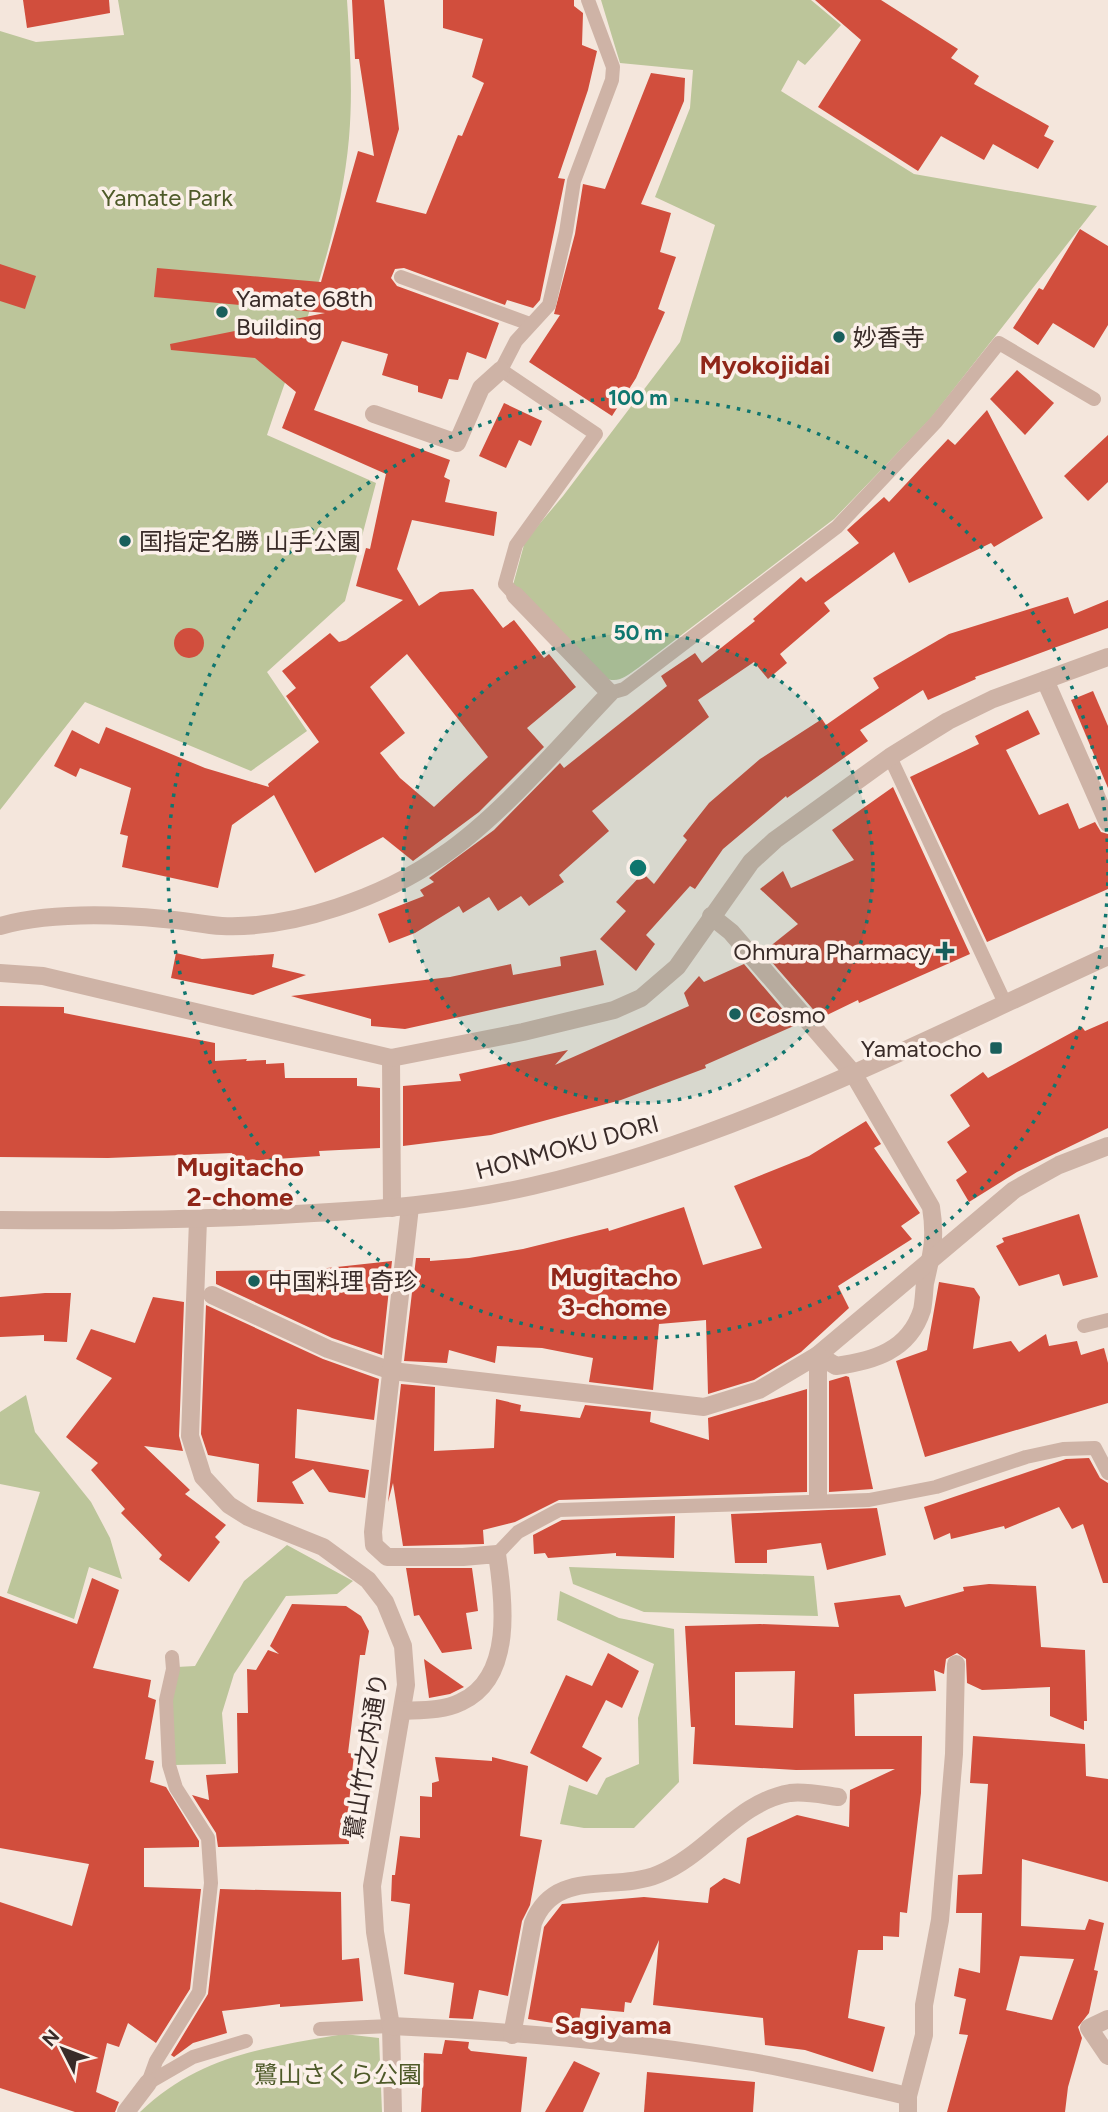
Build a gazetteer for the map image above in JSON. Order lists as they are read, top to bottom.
{
  "streets": {
    "street": ["HONMOKU DORI", "鷺山竹之内通り"]
  },
  "crossings": [
    ["HONMOKU DORI", "鷺山竹之内通り"]
  ],
  "districts": [
    "Myokojidai",
    "Mugitacho 2-chome",
    "Mugitacho 3-chome",
    "Sagiyama"
  ],
  "parks": ["Yamate Park", "鷺山さくら公園"],
  "places": {
    "other": [
      "Yamate 68th Building",
      "妙香寺",
      "国指定名勝 山手公園",
      "Cosmo",
      "中国料理 奇珍"
    ],
    "health": ["Ohmura Pharmacy"],
    "transit": ["Yamatocho"]
  },
  "north": "top left",
  "rings": ["100 m", "50 m"]
}
